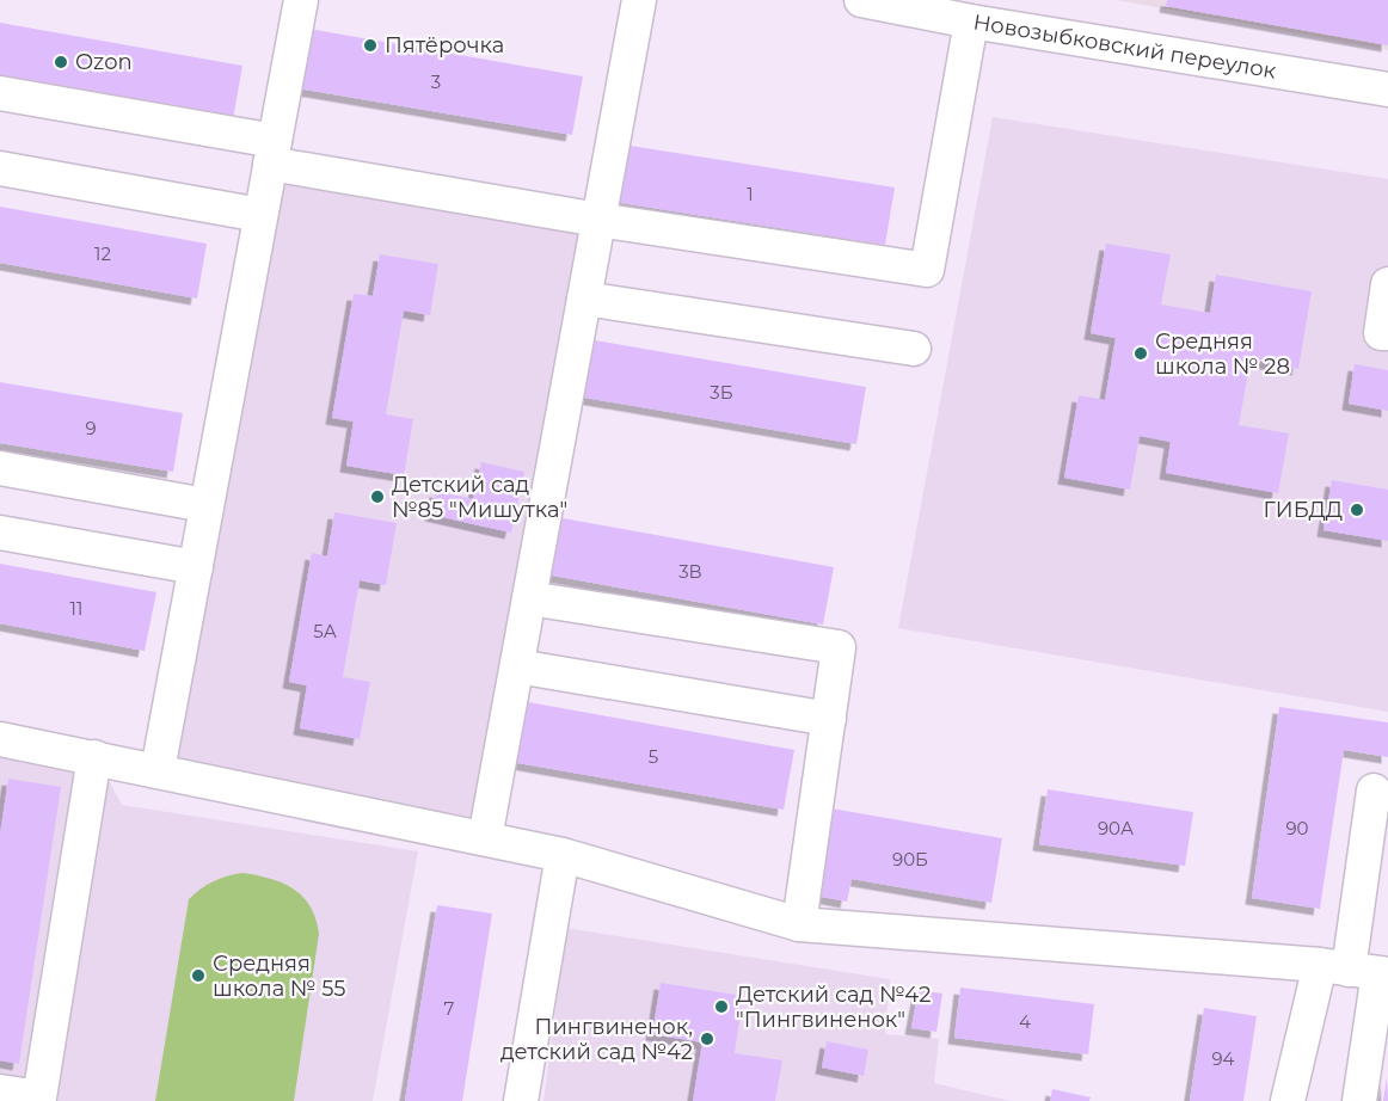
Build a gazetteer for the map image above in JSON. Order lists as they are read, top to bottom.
{
  "streets": {
    "street": ["Новозыбковский переулок"]
  },
  "places": [
    "Пятёрочка",
    "Ozon",
    "Средняя школа № 28",
    "Детский сад №85 \"Мишутка\"",
    "ГИБДД",
    "Средняя школа № 55",
    "Детский сад №42 \"Пингвиненок\"",
    "Пингвиненок, детский сад №42"
  ],
  "house_numbers": [
    "3",
    "1",
    "12",
    "3Б",
    "9",
    "3В",
    "11",
    "5А",
    "5",
    "90А",
    "90",
    "90Б",
    "7",
    "4",
    "94"
  ]
}
